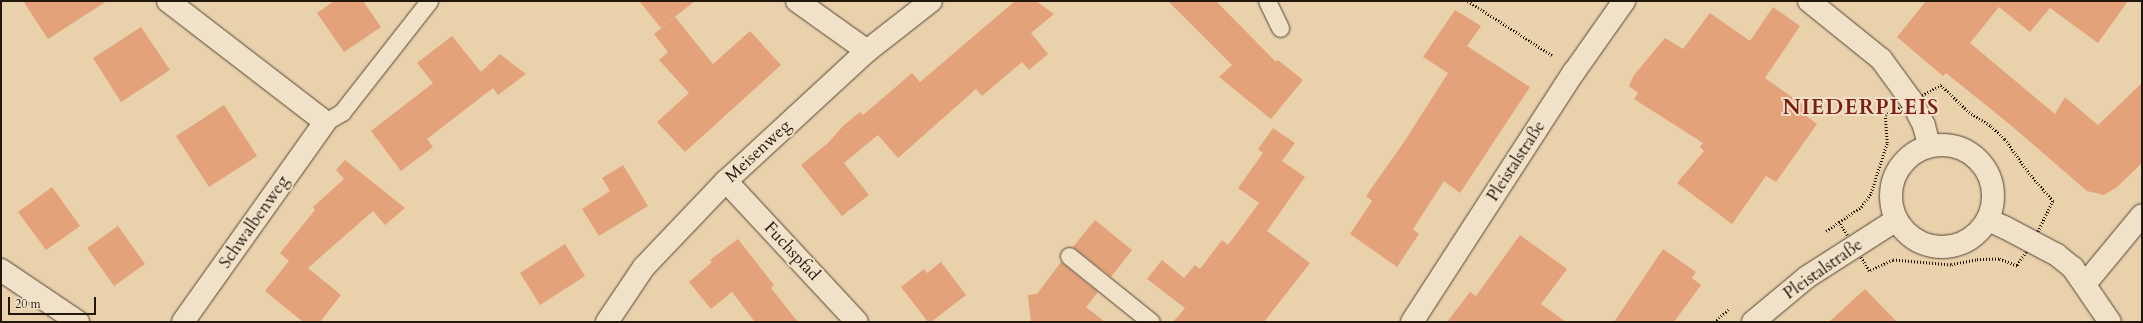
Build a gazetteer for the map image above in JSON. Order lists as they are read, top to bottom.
{
  "streets": {
    "street": [
      "Meisenweg",
      "Pleistalstraße",
      "Schwalbenweg",
      "Fuchspfad"
    ]
  },
  "crossings": [
    ["Meisenweg", "Fuchspfad"]
  ],
  "districts": ["NIEDERPLEIS"],
  "scale_bar": "20 m"
}
